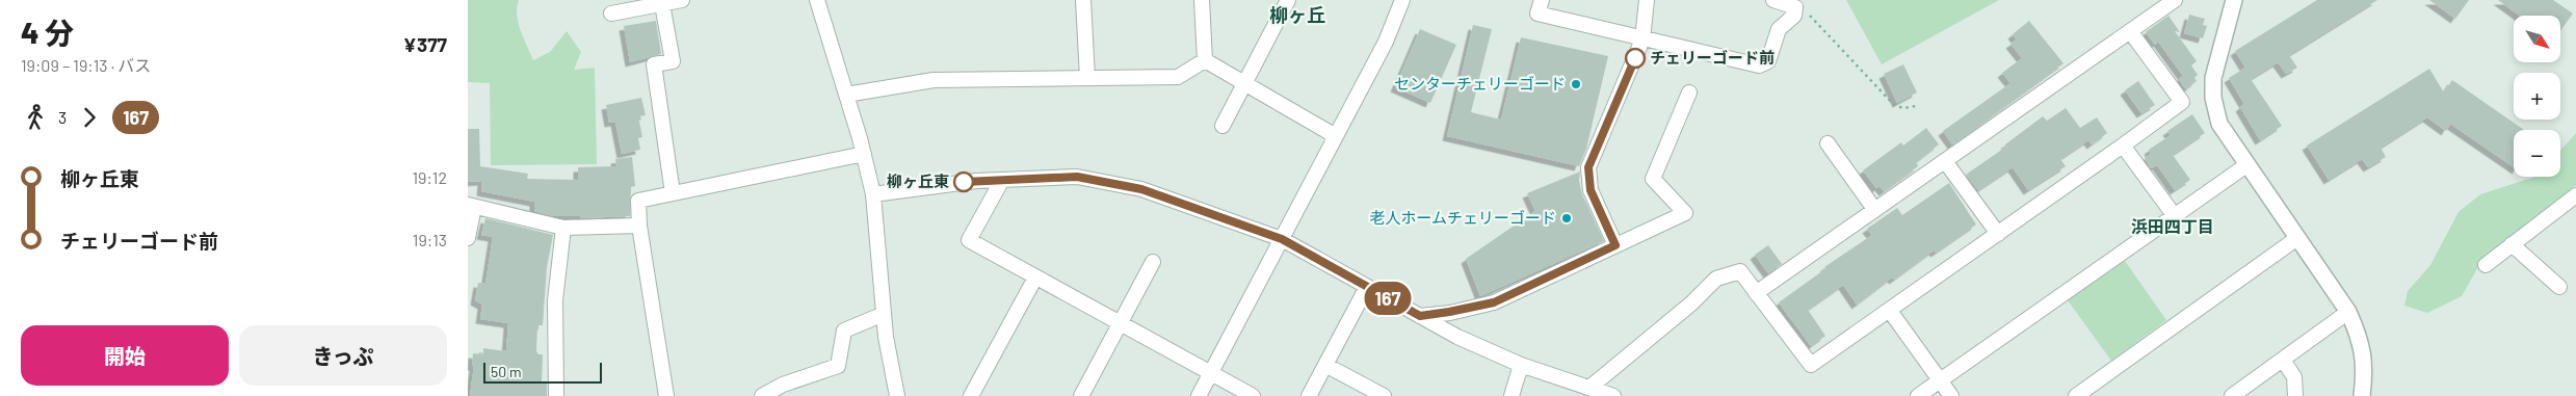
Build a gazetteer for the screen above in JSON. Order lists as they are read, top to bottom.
{
  "districts": ["柳ヶ丘", "浜田四丁目"],
  "places": [
    "チェリーゴード前",
    "センターチェリーゴード",
    "柳ヶ丘東",
    "老人ホームチェリーゴード"
  ],
  "lines": ["bus line 167"],
  "scale_bar": "50 m",
  "north": "bottom right",
  "page": {
    "heading": ["4 分", "19:09 – 19:13 · バス", "¥377"],
    "on_map": "167",
    "map_buttons": ["+", "−"],
    "legs": ["3", "167"],
    "list": [
      {
        "name": "柳ヶ丘東",
        "value": "19:12"
      },
      {
        "name": "チェリーゴード前",
        "value": "19:13"
      }
    ],
    "buttons": ["開始", "きっぷ"],
    "scale": "50 m"
  }
}
